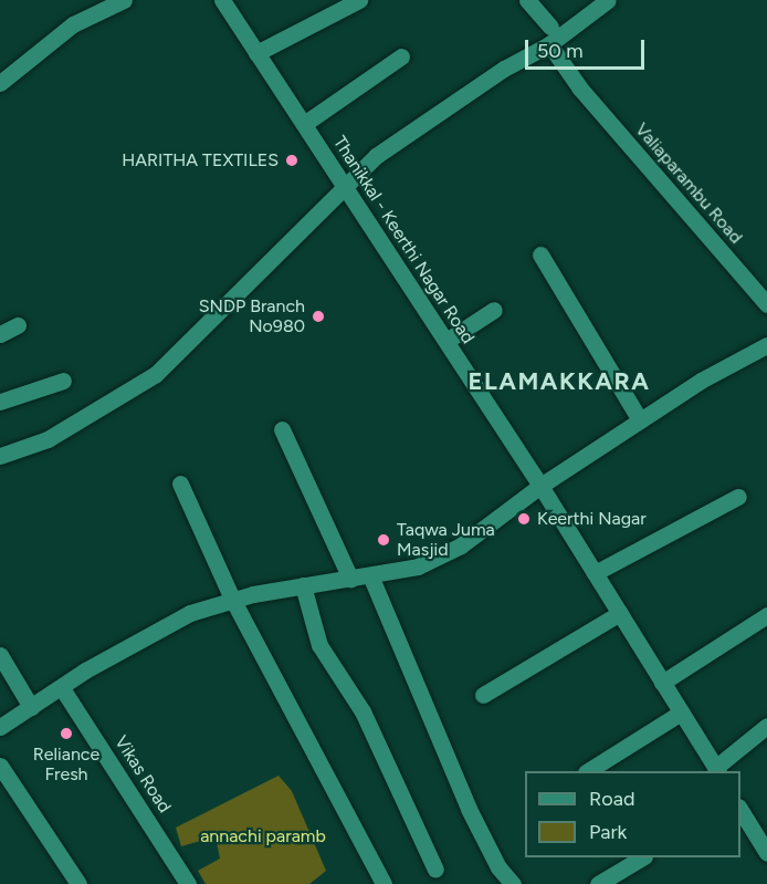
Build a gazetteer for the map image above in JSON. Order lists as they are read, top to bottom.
{
  "streets": {
    "street": ["Valiaparambu Road", "Thanikkal - Keerthi Nagar Road", "Vikas Road"]
  },
  "districts": ["ELAMAKKARA"],
  "parks": ["annachi paramb"],
  "places": [
    "HARITHA TEXTILES",
    "SNDP Branch No980",
    "Keerthi Nagar",
    "Taqwa Juma Masjid",
    "Reliance Fresh"
  ],
  "legend": ["Road", "Park"],
  "scale_bar": "50 m"
}
